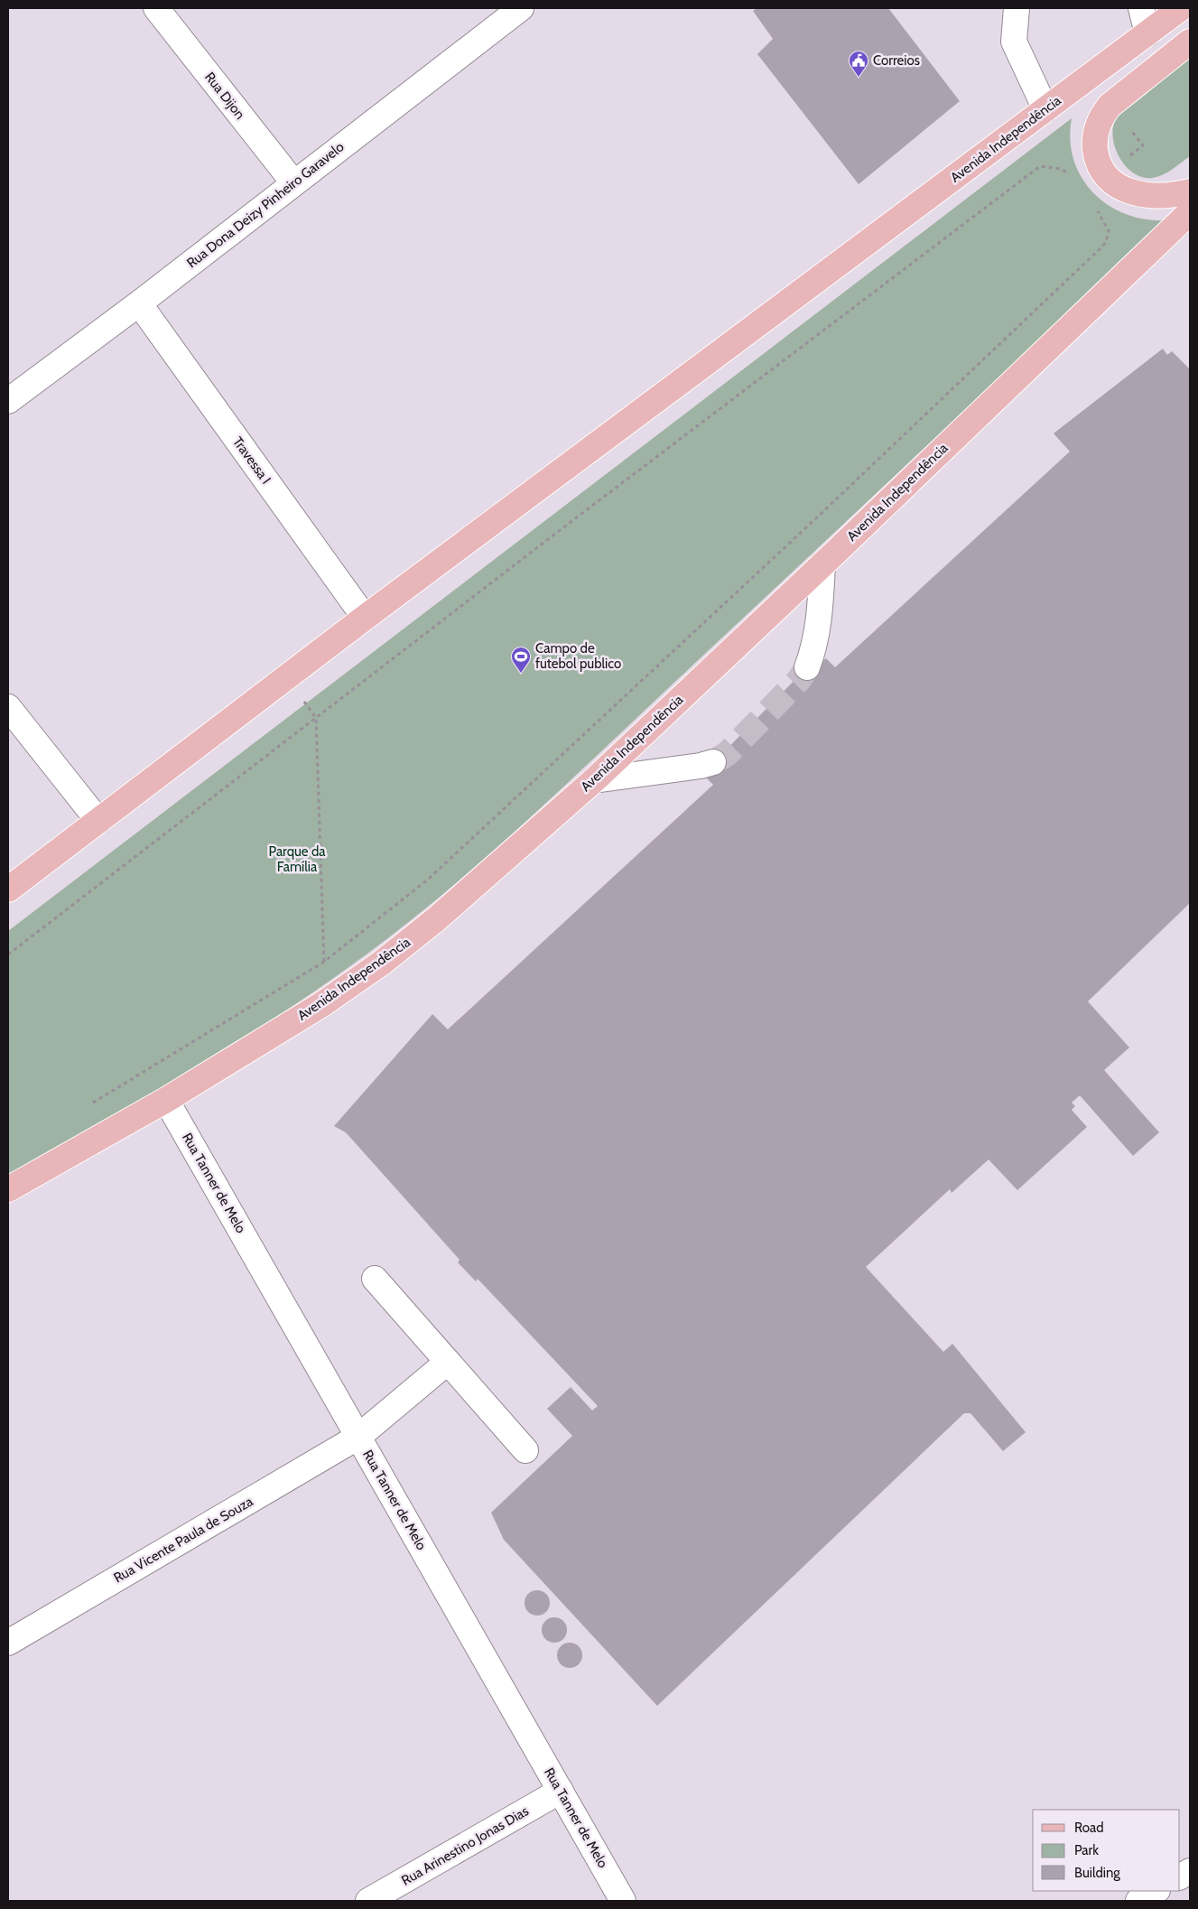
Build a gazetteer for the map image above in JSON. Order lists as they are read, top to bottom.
{
  "streets": {
    "main road": ["Avenida Independência"],
    "street": [
      "Rua Dijon",
      "Rua Dona Deizy Pinheiro Garavelo",
      "Travessa I",
      "Rua Tanner de Melo",
      "Rua Vicente Paula de Souza",
      "Rua Arinestino Jonas Dias"
    ]
  },
  "crossings": [
    ["Rua Dijon", "Rua Dona Deizy Pinheiro Garavelo"],
    ["Avenida Independência", "Travessa I"],
    ["Avenida Independência", "Rua Tanner de Melo"],
    ["Rua Dona Deizy Pinheiro Garavelo", "Travessa I"],
    ["Rua Tanner de Melo", "Rua Vicente Paula de Souza"],
    ["Rua Tanner de Melo", "Rua Arinestino Jonas Dias"]
  ],
  "parks": ["Parque da Família"],
  "places": {
    "public building": ["Correios"],
    "sports": ["Campo de futebol publico"]
  },
  "legend": ["Road", "Park", "Building"]
}
